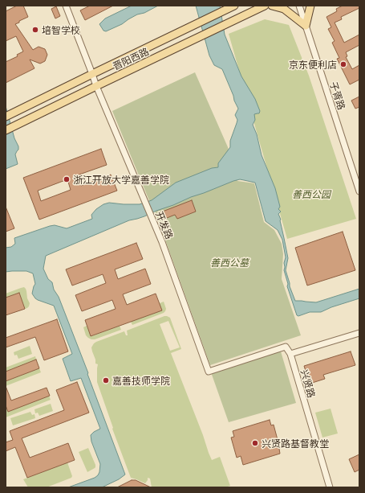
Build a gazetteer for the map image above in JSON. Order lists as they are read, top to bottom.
{
  "streets": {
    "main road": ["晋阳西路"],
    "street": ["子胥路", "开发路", "兴贤路"]
  },
  "crossings": [
    ["晋阳西路", "开发路"],
    ["开发路", "兴贤路"]
  ],
  "parks": ["善西公园", "善西公墓"],
  "places": [
    "培智学校",
    "京东便利店",
    "浙江开放大学嘉善学院",
    "嘉善技师学院",
    "兴贤路基督教堂"
  ]
}
